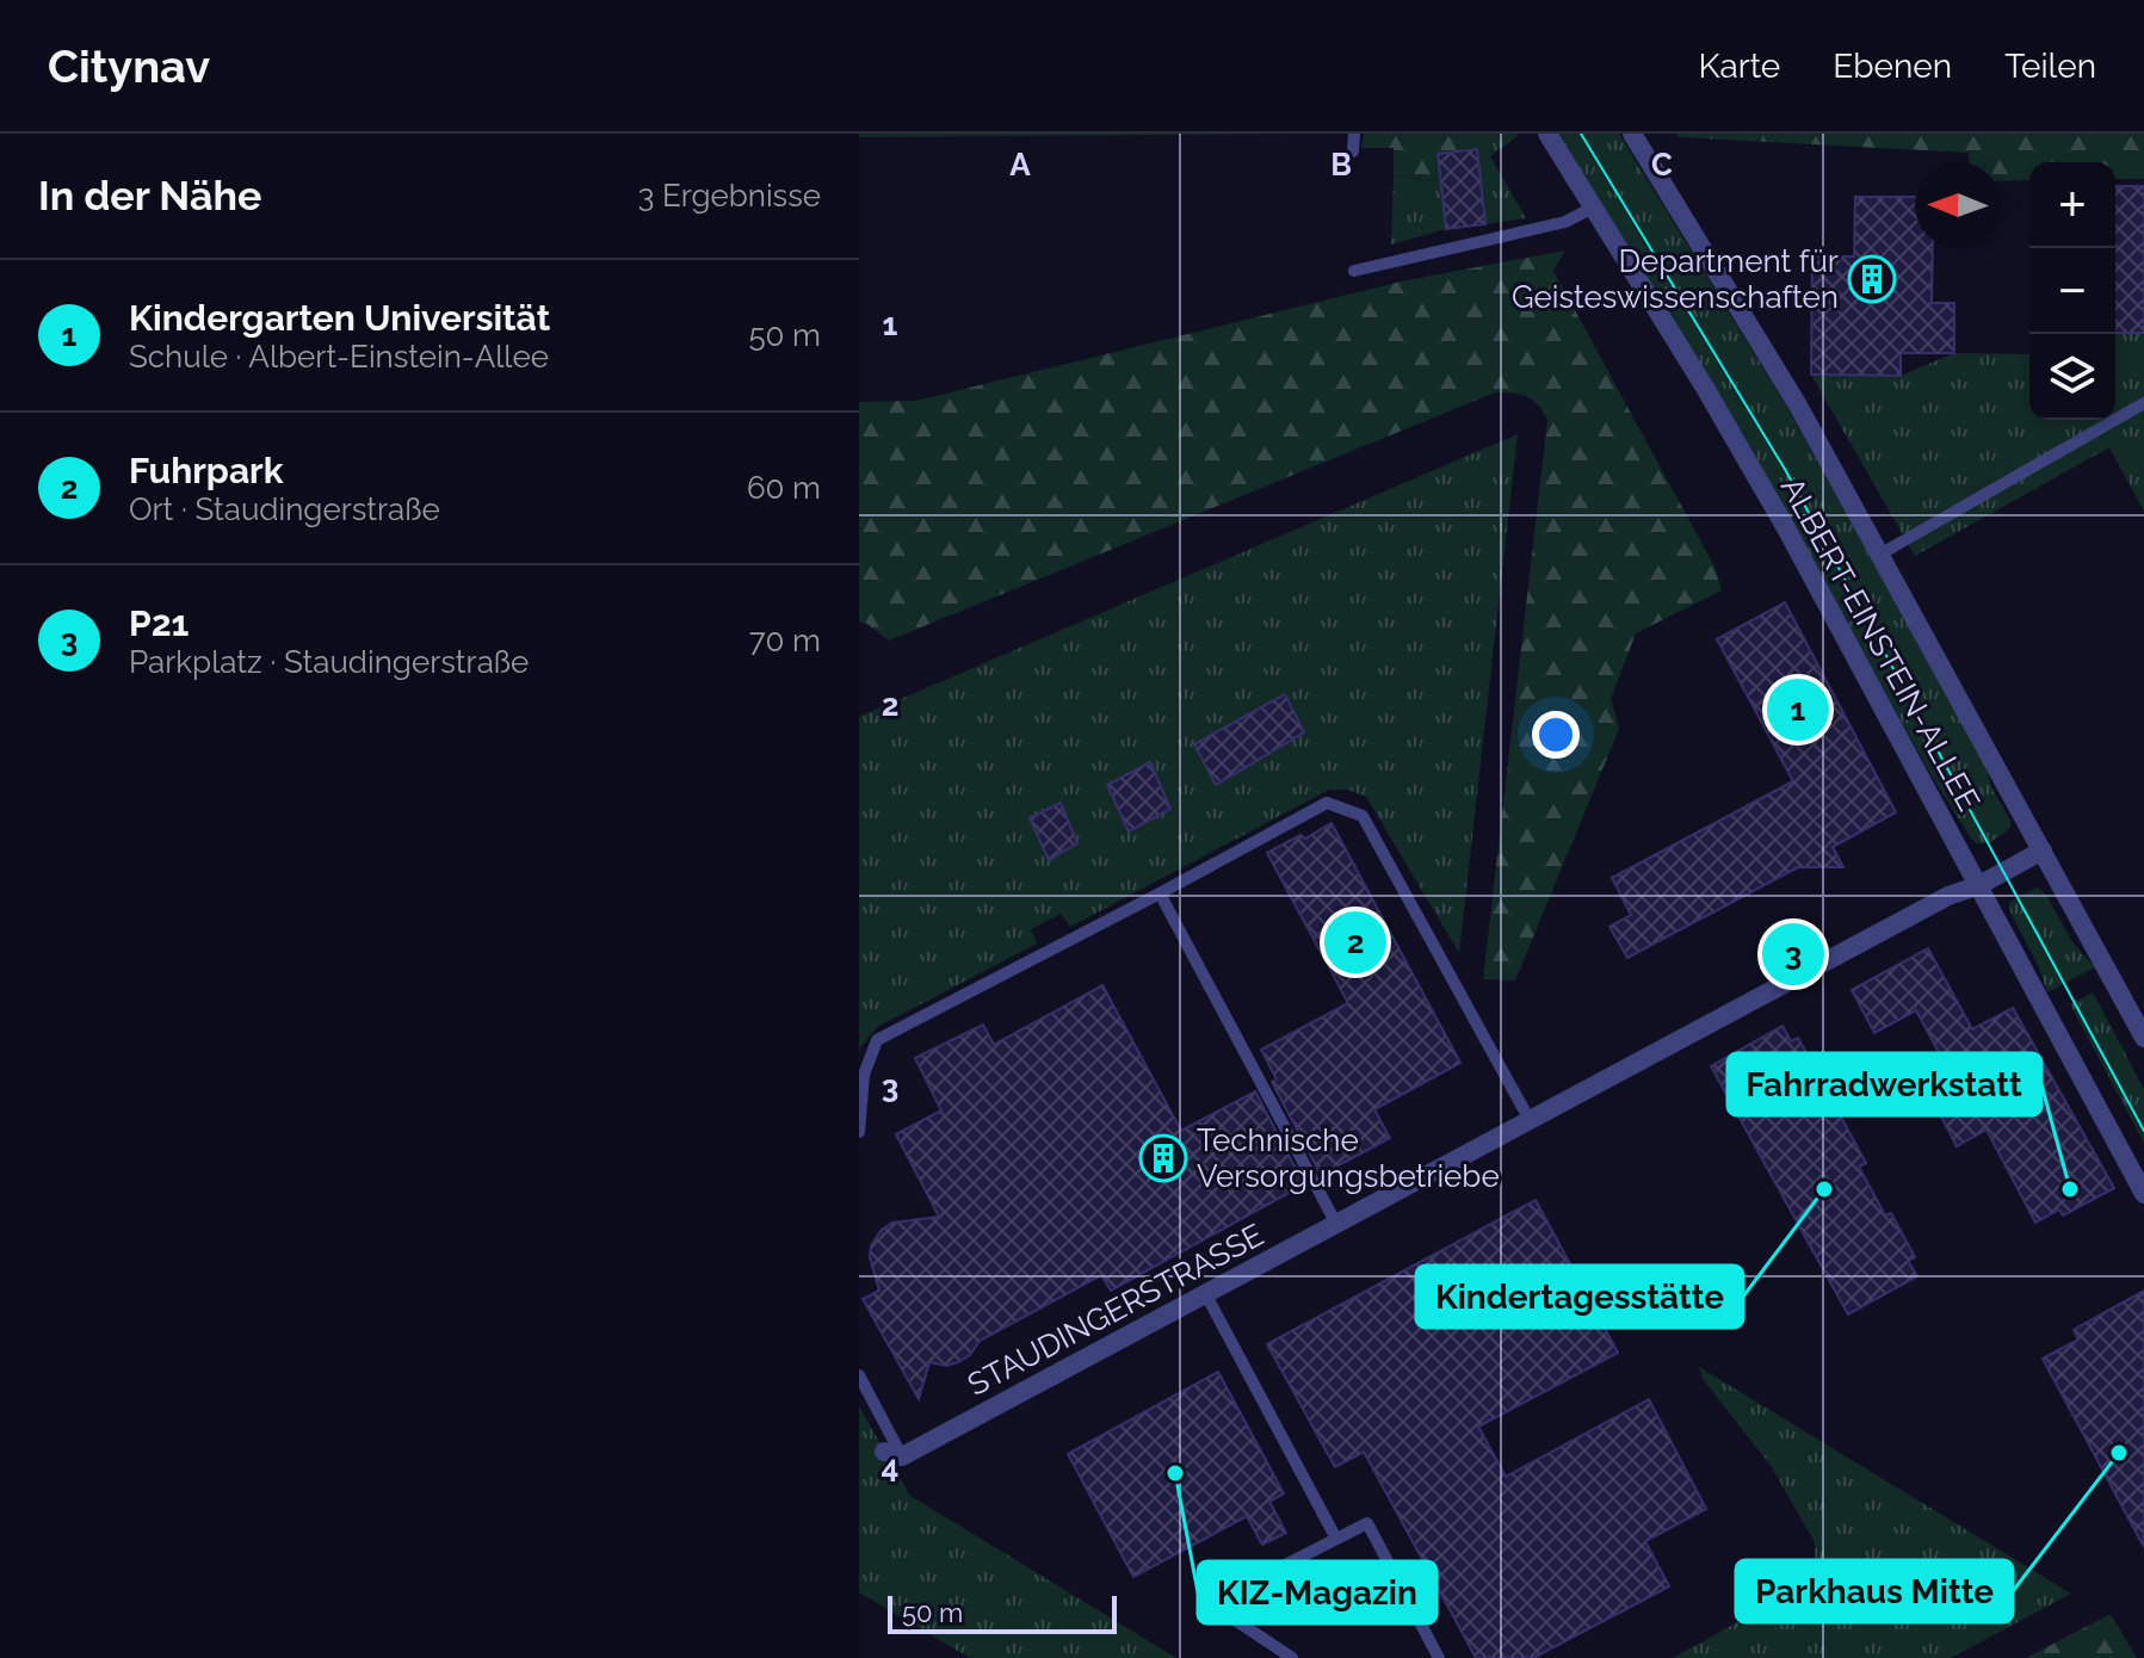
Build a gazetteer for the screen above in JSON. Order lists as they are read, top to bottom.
{
  "streets": {
    "street": ["ALBERT-EINSTEIN-ALLEE", "STAUDINGERSTRASSE"]
  },
  "crossings": [
    ["ALBERT-EINSTEIN-ALLEE", "STAUDINGERSTRASSE"]
  ],
  "places": {
    "building": ["Department für Geisteswissenschaften", "Technische Versorgungsbetriebe"],
    "other": [
      "Kindertagesstätte",
      "Fahrradwerkstatt",
      "Parkhaus Mitte",
      "KIZ-Magazin"
    ]
  },
  "scale_bar": "50 m",
  "north": "left",
  "page": {
    "header": "Citynav",
    "nav": ["Karte", "Ebenen", "Teilen"],
    "heading": ["In der Nähe", "3 Ergebnisse"],
    "map_buttons": ["+", "−"],
    "list": [
      {
        "mark": "1",
        "name": "Kindergarten Universität",
        "note": "Schule · Albert-Einstein-Allee",
        "value": "50 m"
      },
      {
        "mark": "2",
        "name": "Fuhrpark",
        "note": "Ort · Staudingerstraße",
        "value": "60 m"
      },
      {
        "mark": "3",
        "name": "P21",
        "note": "Parkplatz · Staudingerstraße",
        "value": "70 m"
      }
    ],
    "pins": ["1", "2", "3"],
    "scale": "50 m"
  },
  "grid": {
    "columns": ["A", "B", "C"],
    "rows": [
      "1",
      "2",
      "3",
      "4"
    ]
  }
}
